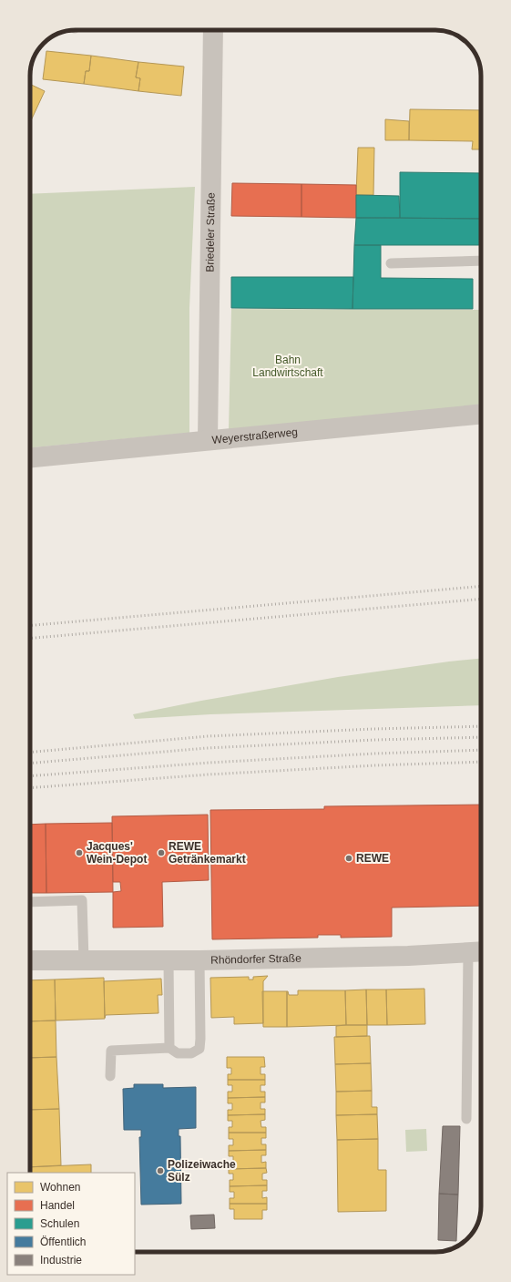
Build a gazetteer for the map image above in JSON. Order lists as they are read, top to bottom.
{
  "streets": {
    "street": ["Briedeler Straße", "Weyerstraßerweg", "Rhöndorfer Straße"]
  },
  "crossings": [
    ["Briedeler Straße", "Weyerstraßerweg"]
  ],
  "parks": ["Bahn Landwirtschaft"],
  "places": [
    "Jacques' Wein-Depot",
    "REWE Getränkemarkt",
    "REWE",
    "Polizeiwache Sülz"
  ],
  "legend": [
    "Wohnen",
    "Handel",
    "Schulen",
    "Öffentlich",
    "Industrie"
  ]
}
